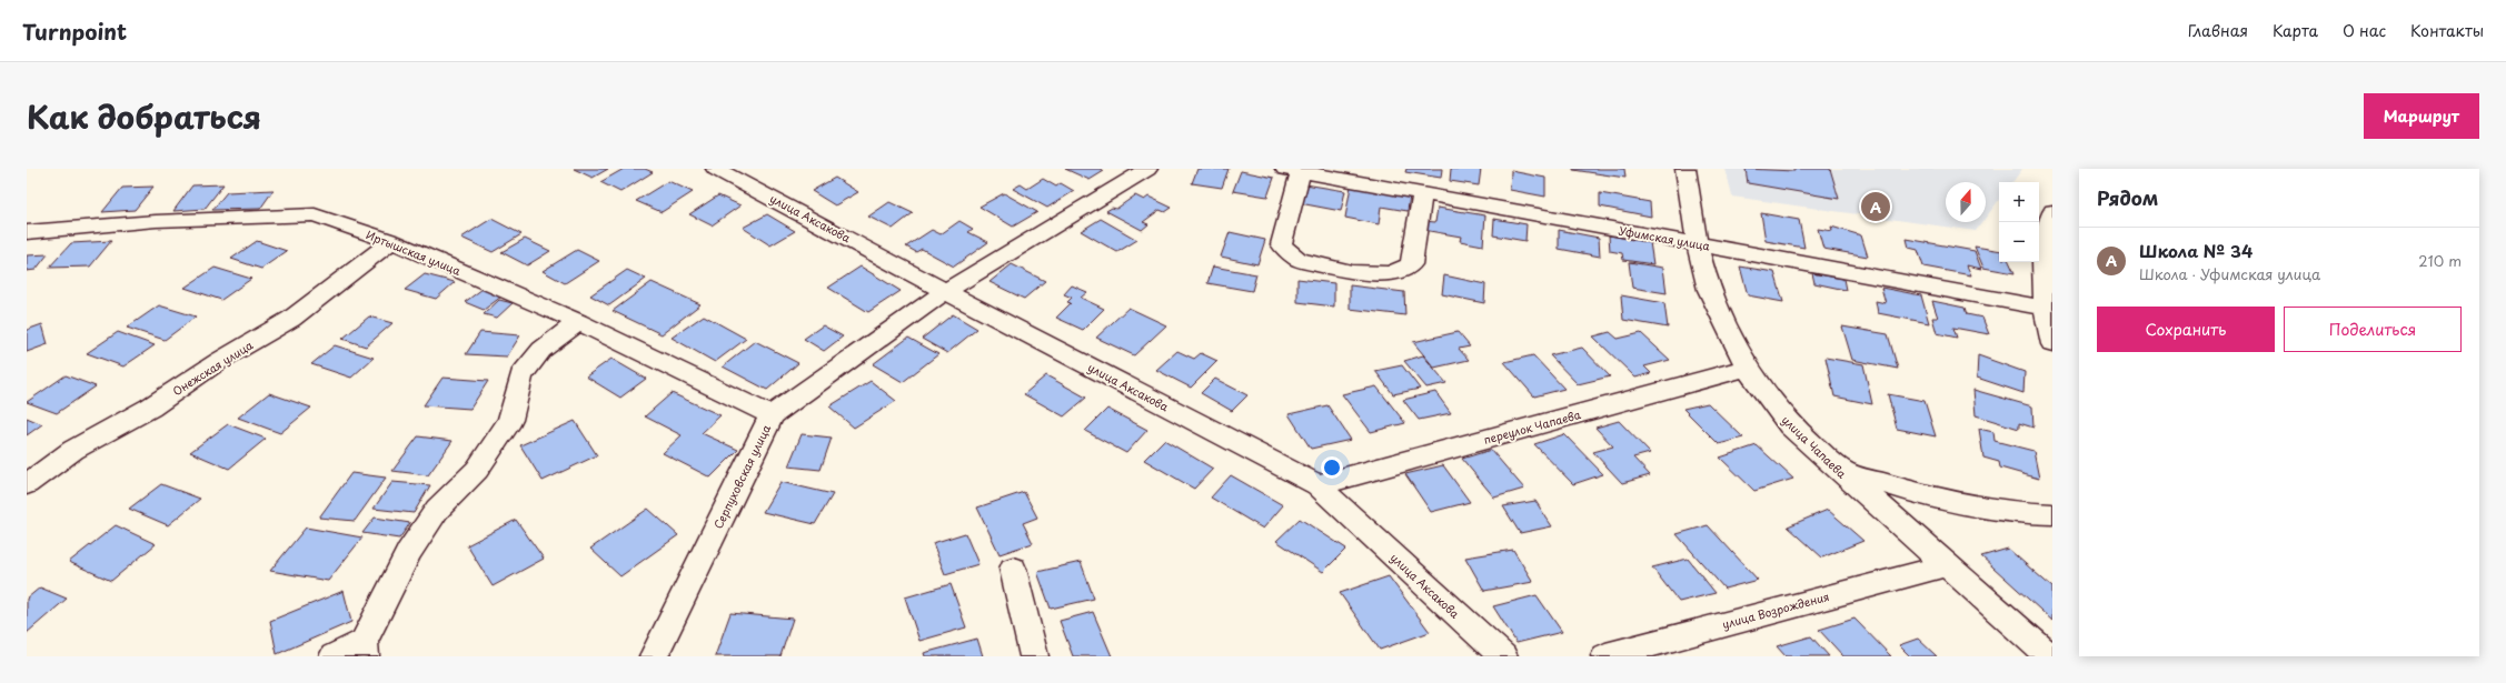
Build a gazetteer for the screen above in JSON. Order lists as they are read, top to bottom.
{
  "streets": {
    "street": [
      "улица Аксакова",
      "Уфимская улица",
      "Иртышская улица",
      "Онежская улица",
      "переулок Чапаева",
      "улица Чапаева",
      "Серпуховская улица",
      "улица Возрождения"
    ]
  },
  "crossings": [
    ["улица Аксакова", "переулок Чапаева"],
    ["улица Аксакова", "Серпуховская улица"],
    ["Уфимская улица", "улица Чапаева"],
    ["Иртышская улица", "Онежская улица"],
    ["Иртышская улица", "Серпуховская улица"],
    ["переулок Чапаева", "улица Чапаева"],
    ["улица Чапаева", "улица Возрождения"]
  ],
  "north": "top",
  "page": {
    "header": "Turnpoint",
    "nav": [
      "Главная",
      "Карта",
      "О нас",
      "Контакты"
    ],
    "title": "Как добраться",
    "buttons": [
      "Маршрут",
      ["Сохранить", "Поделиться"]
    ],
    "heading": "Рядом",
    "map_buttons": ["+", "−"],
    "pins": "A",
    "list": [
      {
        "mark": "A",
        "name": "Школа № 34",
        "note": "Школа · Уфимская улица",
        "value": "210 m"
      }
    ]
  }
}
